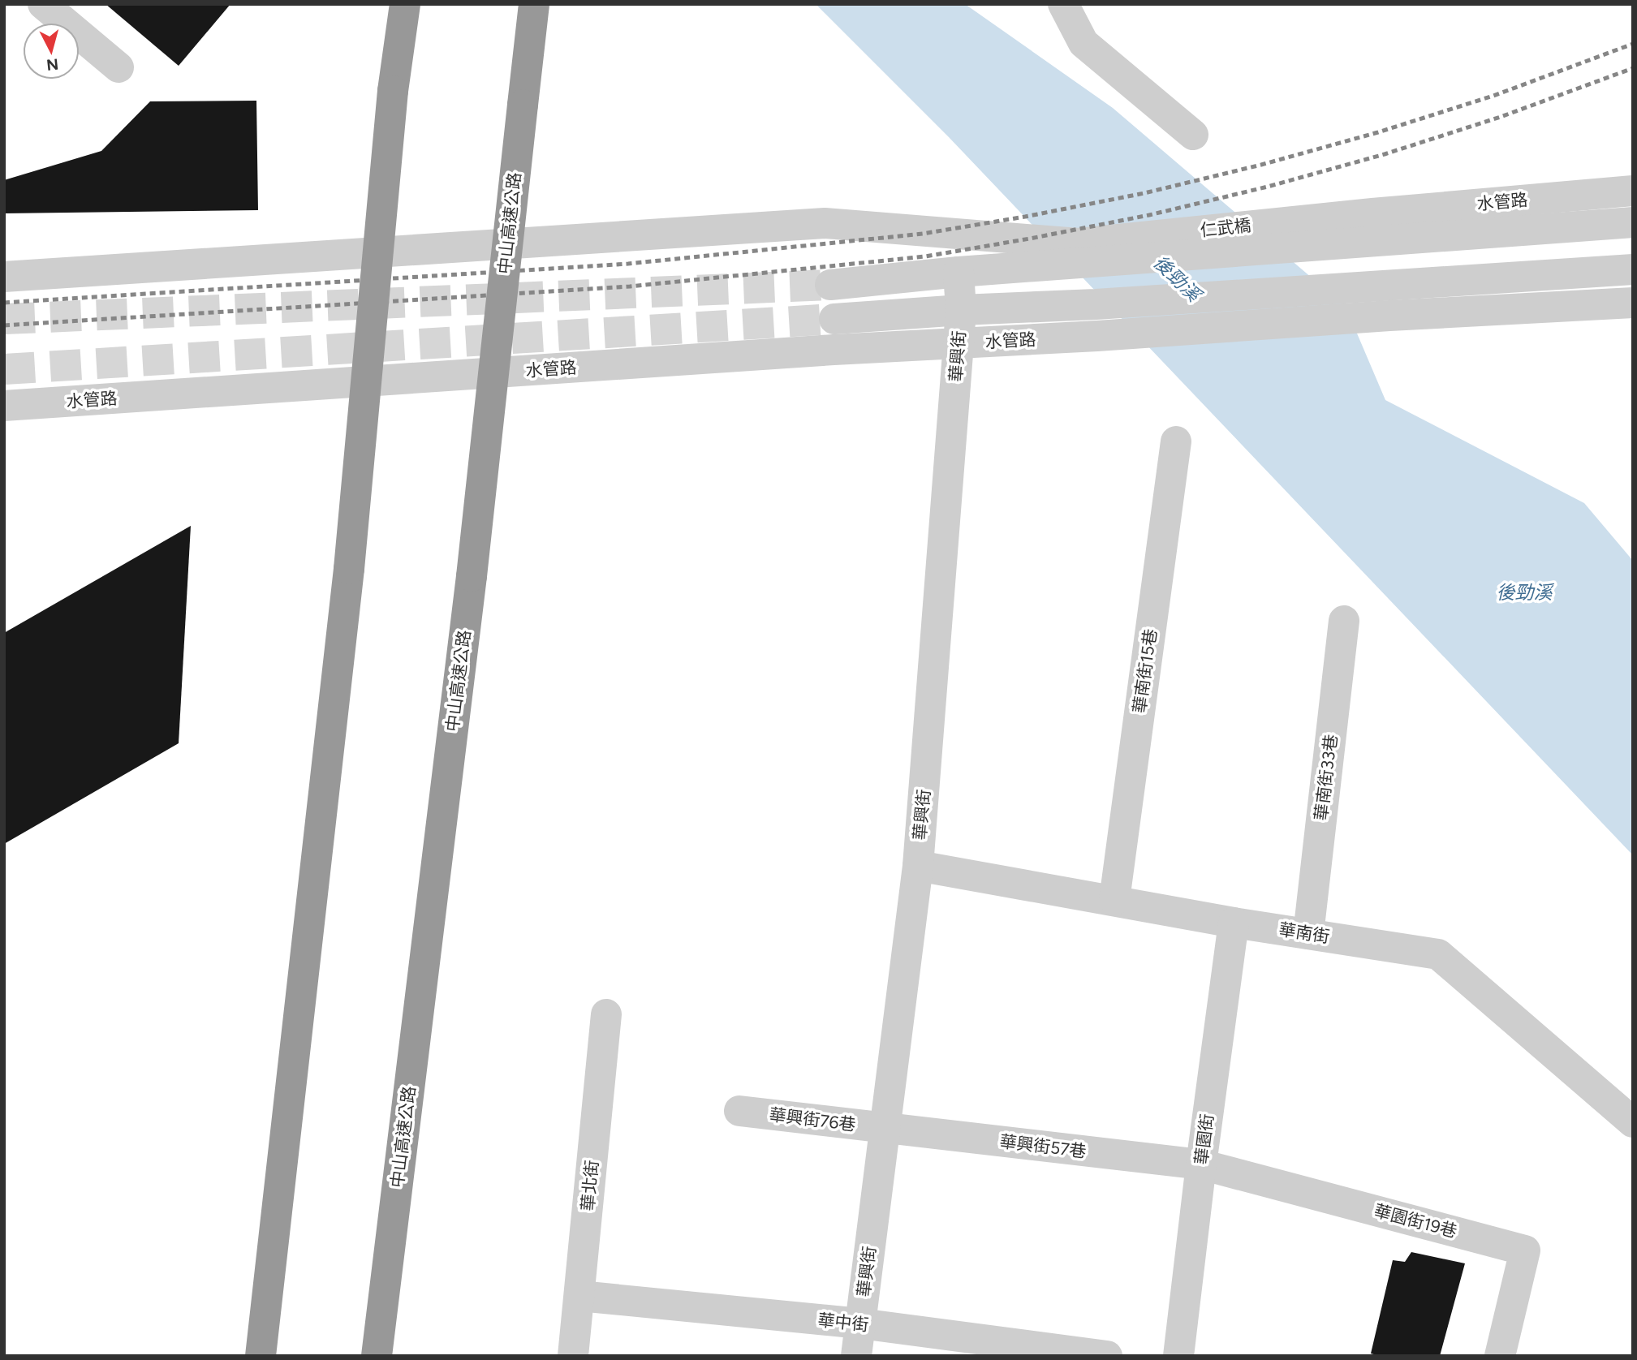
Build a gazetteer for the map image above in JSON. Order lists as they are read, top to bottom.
{
  "streets": {
    "highway": ["中山高速公路"],
    "street": [
      "水管路",
      "仁武橋",
      "華興街",
      "華南街15巷",
      "華南街33巷",
      "華南街",
      "華興街76巷",
      "華園街",
      "華興街57巷",
      "華北街",
      "華園街19巷",
      "華中街"
    ]
  },
  "crossings": [
    ["水管路", "仁武橋"],
    ["水管路", "華興街"],
    ["華興街", "華南街"],
    ["華興街", "華興街76巷"],
    ["華興街", "華興街57巷"],
    ["華興街", "華中街"],
    ["華南街15巷", "華南街"],
    ["華南街33巷", "華南街"],
    ["華南街", "華園街"],
    ["華興街76巷", "華興街57巷"],
    ["華園街", "華興街57巷"],
    ["華園街", "華園街19巷"],
    ["華興街57巷", "華園街19巷"],
    ["華北街", "華中街"]
  ],
  "water": ["後勁溪"],
  "north": "bottom"
}
